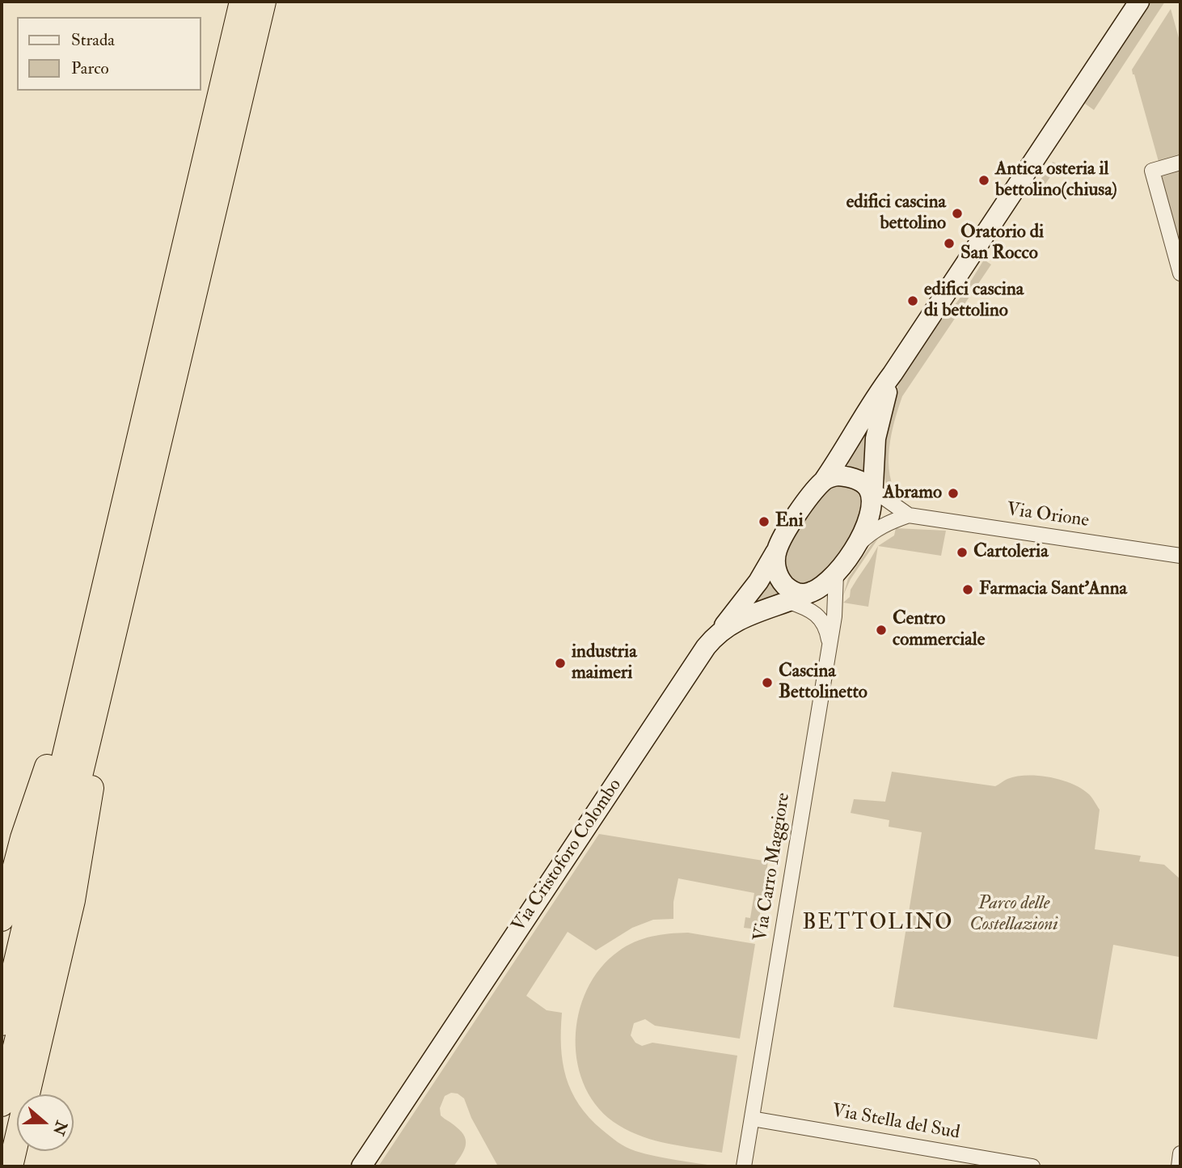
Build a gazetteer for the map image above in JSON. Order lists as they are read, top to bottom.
{
  "streets": {
    "main road": ["Via Cristoforo Colombo"],
    "street": ["Via Orione", "Via Carro Maggiore", "Via Stella del Sud"]
  },
  "crossings": [
    ["Via Cristoforo Colombo", "Via Carro Maggiore"],
    ["Via Carro Maggiore", "Via Stella del Sud"]
  ],
  "districts": ["BETTOLINO"],
  "parks": ["Parco delle Costellazioni"],
  "places": [
    "Antica osteria il bettolino(chiusa)",
    "edifici cascina bettolino",
    "Oratorio di San Rocco",
    "edifici cascina di bettolino",
    "Abramo",
    "Eni",
    "Cartoleria",
    "Farmacia Sant'Anna",
    "Centro commerciale",
    "industria maimeri",
    "Cascina Bettolinetto"
  ],
  "legend": ["Strada", "Parco"],
  "north": "right"
}
